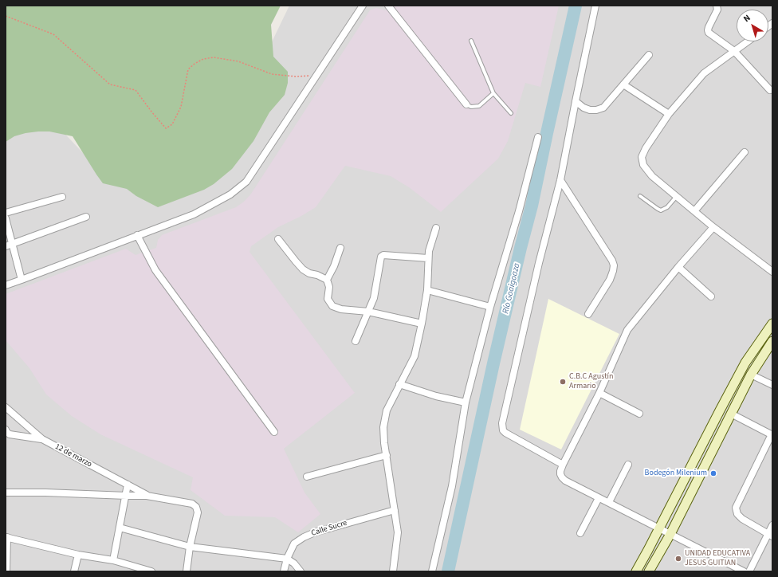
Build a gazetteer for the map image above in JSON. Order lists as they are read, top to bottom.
{
  "streets": {
    "street": ["12 de marzo", "Calle Sucre"]
  },
  "water": ["Río Goaigoaza"],
  "places": ["C.B.C Agustín Armario", "Bodegón Milenium", "UNIDAD EDUCATIVA JESUS GUITIAN"],
  "north": "top left"
}
